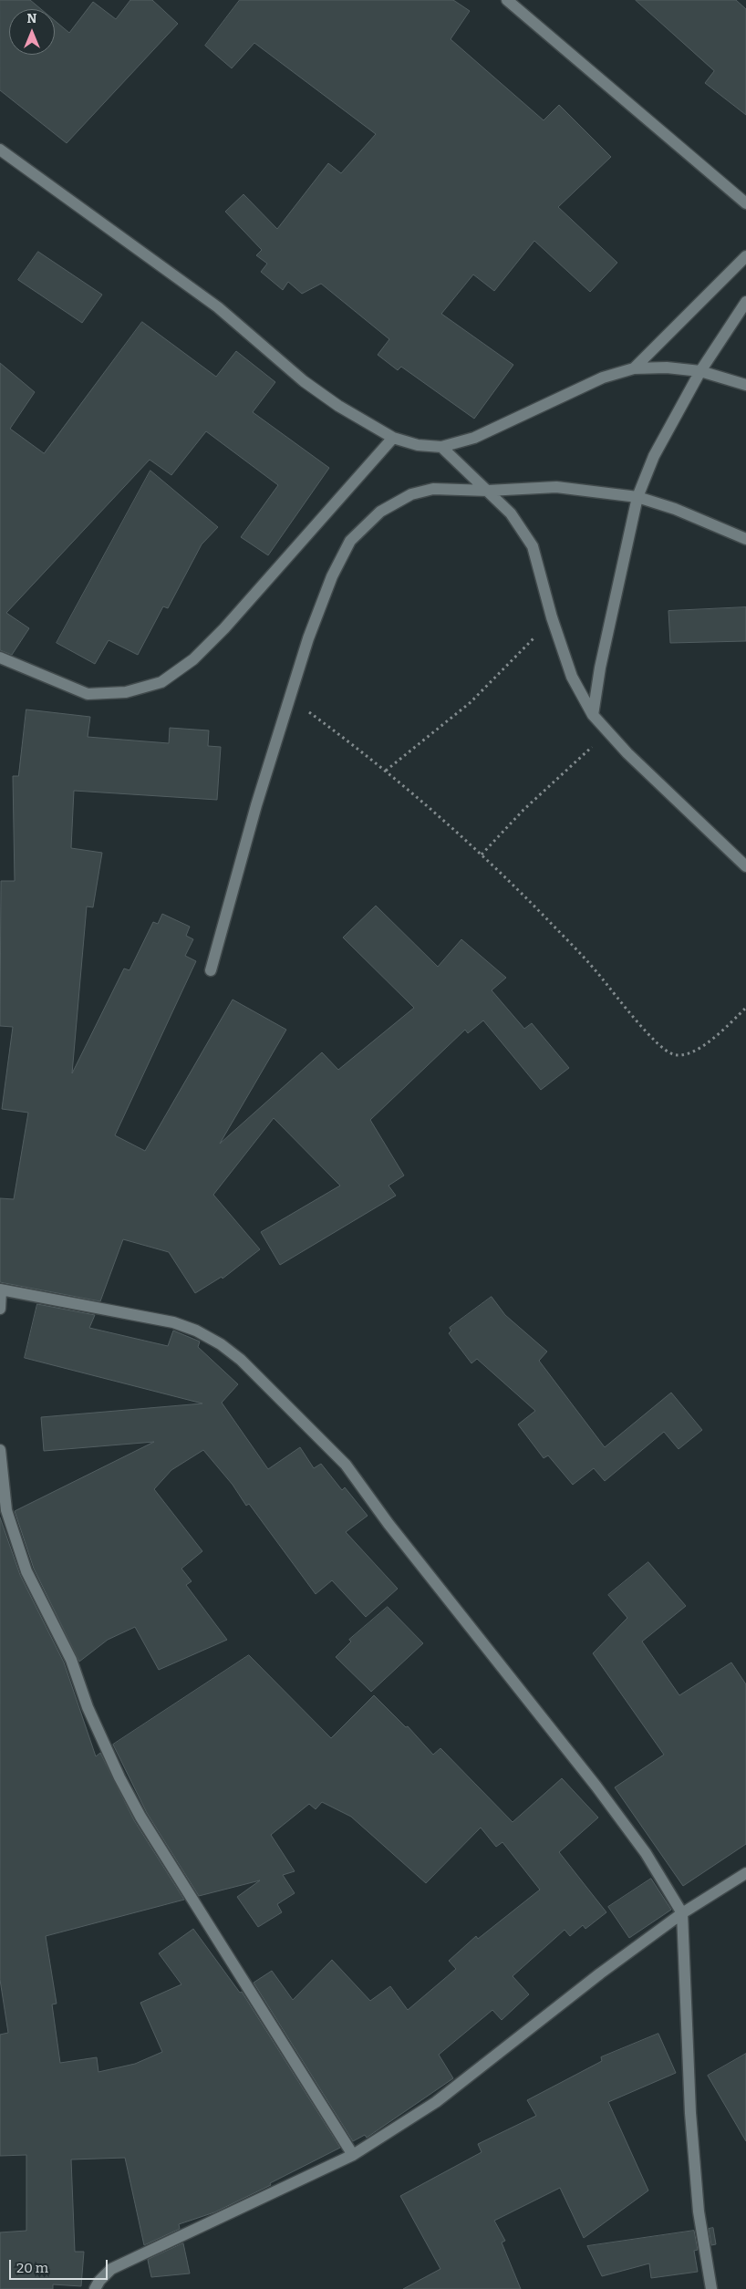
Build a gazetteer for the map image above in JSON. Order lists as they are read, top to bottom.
{
  "scale_bar": "20 m",
  "north": "top"
}
